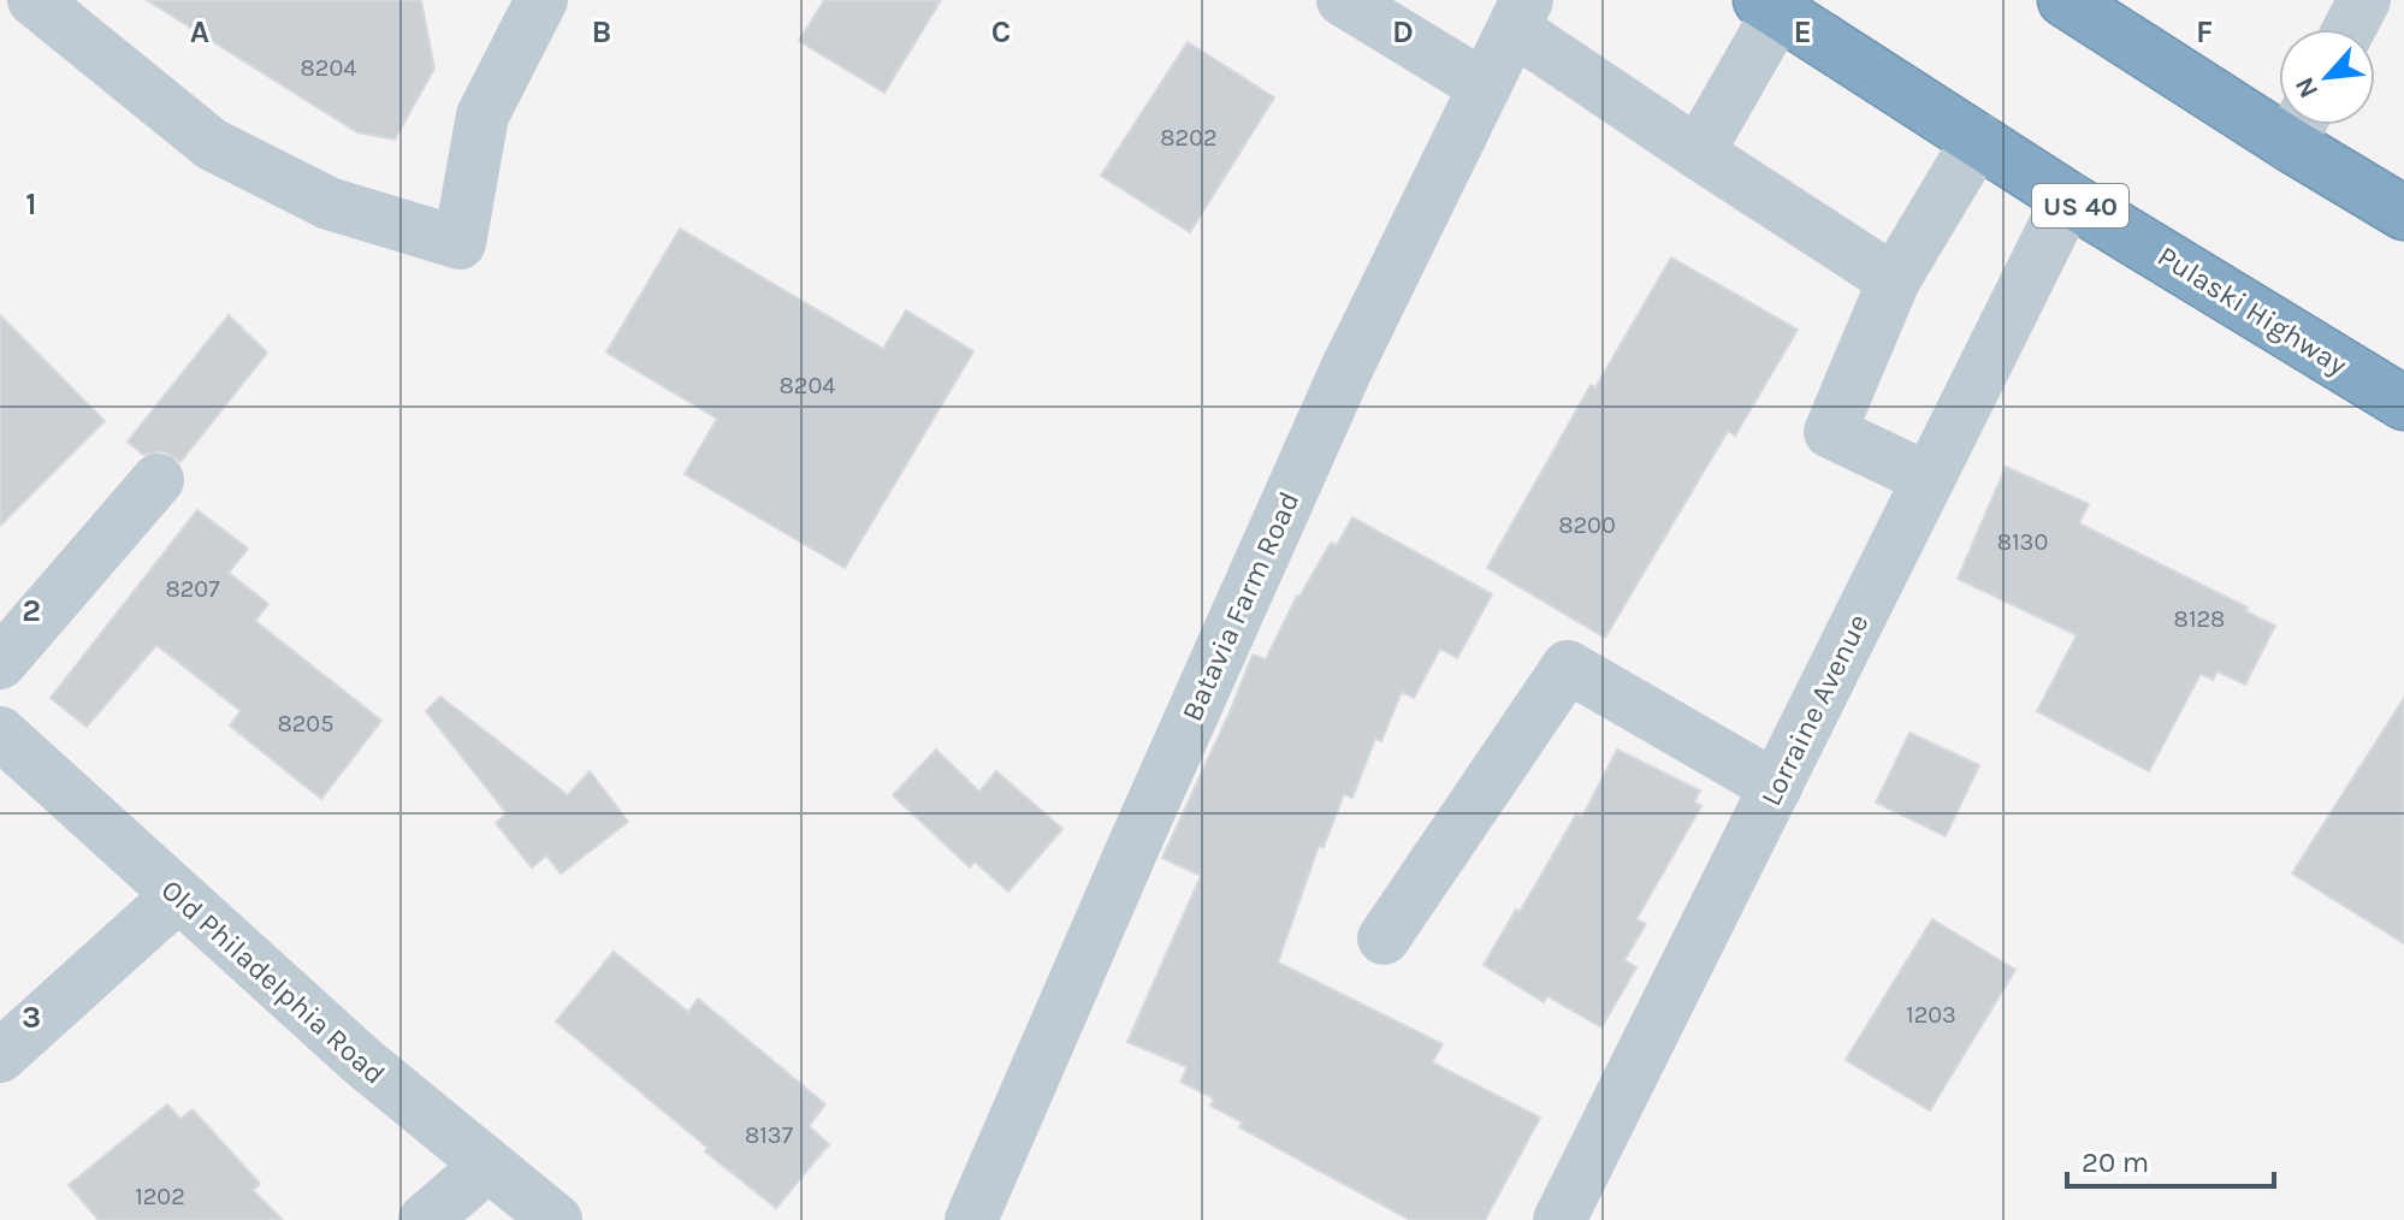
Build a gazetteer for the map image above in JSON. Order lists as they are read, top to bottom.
{
  "streets": {
    "highway": ["US 40", "Pulaski Highway"],
    "street": ["Batavia Farm Road", "Lorraine Avenue", "Old Philadelphia Road"]
  },
  "crossings": [
    ["Pulaski Highway", "Lorraine Avenue"]
  ],
  "house_numbers": [
    "8204",
    "8202",
    "8204",
    "8200",
    "8130",
    "8207",
    "8128",
    "8205",
    "1203",
    "8137",
    "1202"
  ],
  "scale_bar": "20 m",
  "north": "bottom left",
  "grid": {
    "columns": [
      "A",
      "B",
      "C",
      "D",
      "E",
      "F"
    ],
    "rows": ["1", "2", "3"]
  }
}
